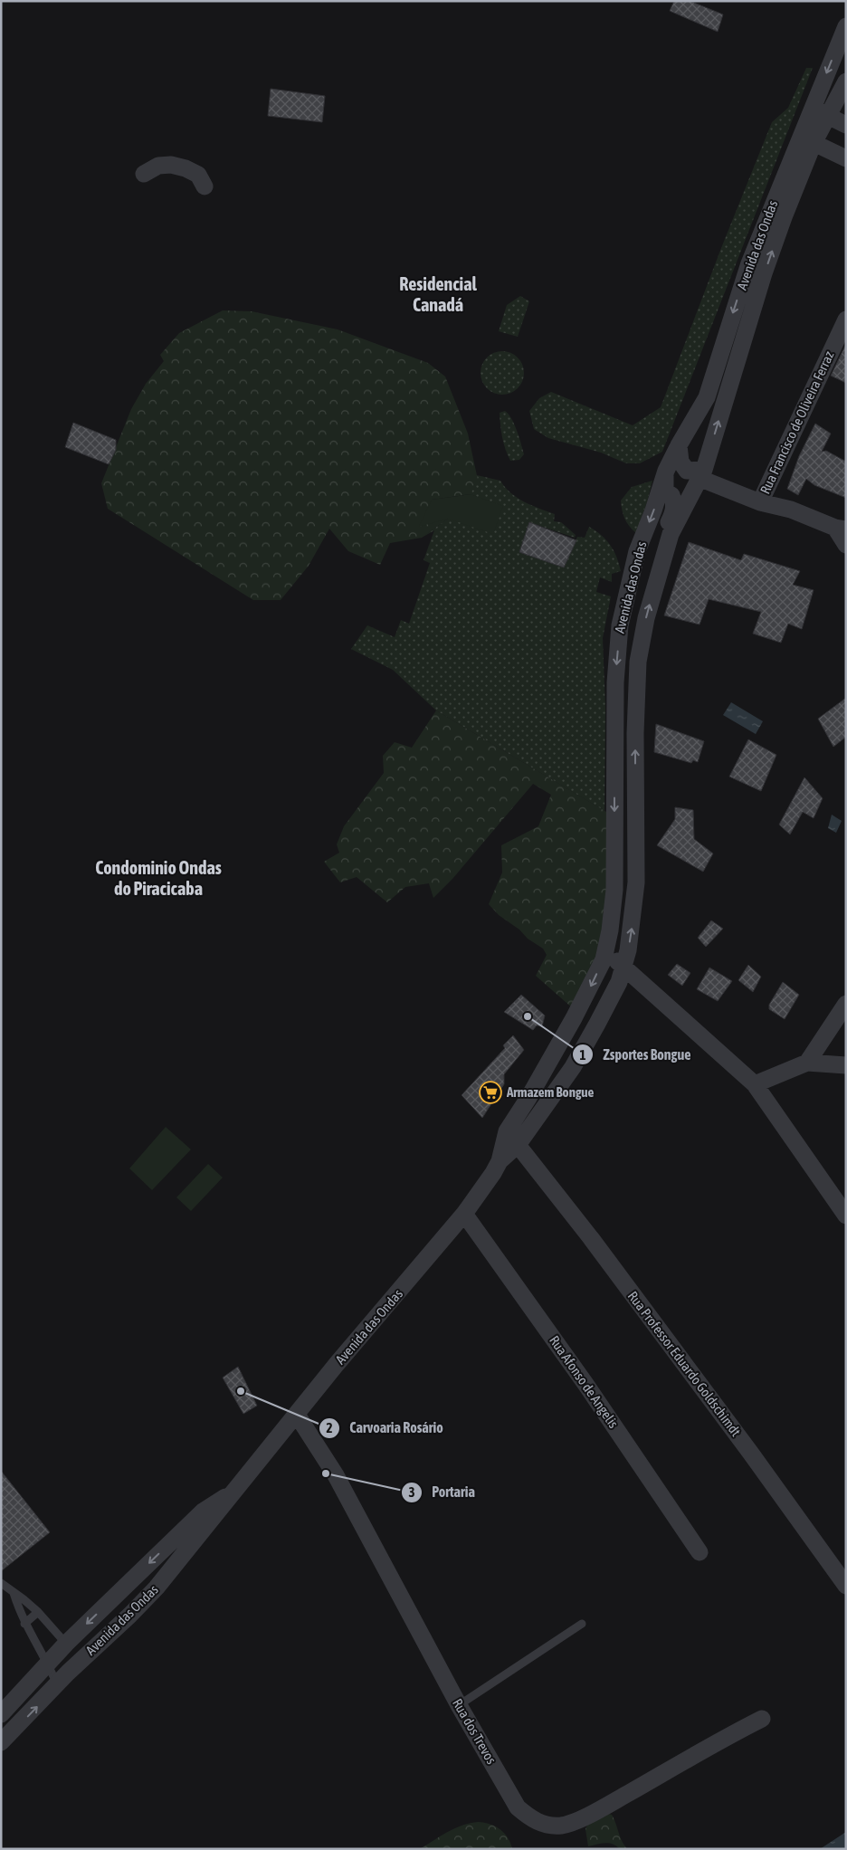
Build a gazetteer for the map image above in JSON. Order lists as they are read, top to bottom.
{
  "streets": {
    "street": [
      "Avenida das Ondas",
      "Rua Francisco de Oliveira Ferraz",
      "Rua Professor Eduardo Goldschimdt",
      "Rua Afonso de Angelis",
      "Rua dos Trevos"
    ]
  },
  "crossings": [
    ["Avenida das Ondas", "Rua Professor Eduardo Goldschimdt"],
    ["Avenida das Ondas", "Rua Afonso de Angelis"],
    ["Avenida das Ondas", "Rua dos Trevos"]
  ],
  "districts": ["Residencial Canadá", "Condominio Ondas do Piracicaba"],
  "places": {
    "other": ["Zsportes Bongue", "Carvoaria Rosário", "Portaria"],
    "supermarket": ["Armazem Bongue"]
  }
}
